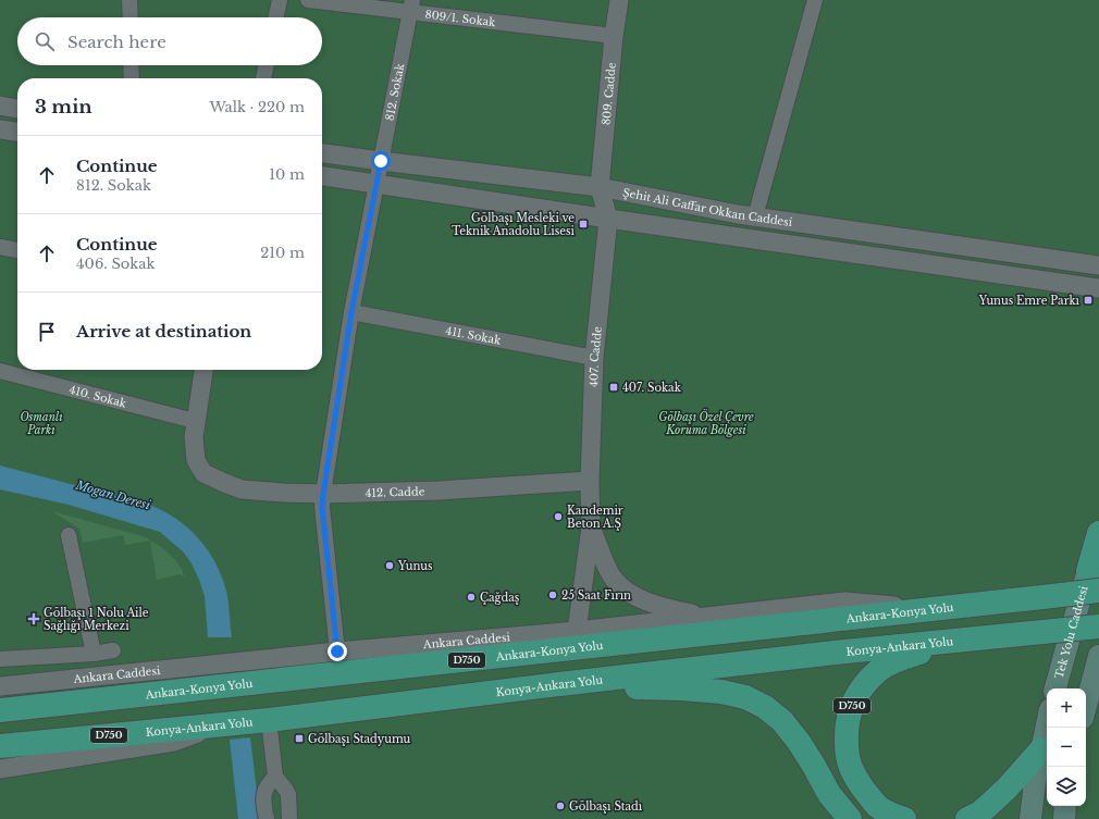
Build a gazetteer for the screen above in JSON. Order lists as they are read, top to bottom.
{
  "streets": {
    "highway": ["Ankara-Konya Yolu", "Konya-Ankara Yolu", "D750"],
    "main road": ["Tek Yolu Caddesi"],
    "street": [
      "809/1. Sokak",
      "812. Sokak",
      "809. Cadde",
      "Şehit Ali Gaffar Okkan Caddesi",
      "411. Sokak",
      "407. Cadde",
      "410. Sokak",
      "412. Cadde",
      "Ankara Caddesi"
    ]
  },
  "crossings": [
    ["809/1. Sokak", "812. Sokak"],
    ["809/1. Sokak", "809. Cadde"],
    ["812. Sokak", "Şehit Ali Gaffar Okkan Caddesi"],
    ["812. Sokak", "411. Sokak"],
    ["812. Sokak", "412. Cadde"],
    ["812. Sokak", "Ankara Caddesi"],
    ["809. Cadde", "Şehit Ali Gaffar Okkan Caddesi"],
    ["809. Cadde", "407. Cadde"],
    ["Şehit Ali Gaffar Okkan Caddesi", "407. Cadde"],
    ["411. Sokak", "407. Cadde"],
    ["407. Cadde", "412. Cadde"],
    ["410. Sokak", "412. Cadde"],
    ["Ankara-Konya Yolu", "Tek Yolu Caddesi"],
    ["Ankara-Konya Yolu", "Ankara Caddesi"],
    ["Konya-Ankara Yolu", "D750"]
  ],
  "water": ["Mogan Deresi"],
  "parks": ["Osmanlı Parkı", "Gölbaşı Özel Çevre Koruma Bölgesi"],
  "places": {
    "transit": [
      "Gölbaşı Mesleki ve Teknik Anadolu Lisesi",
      "Yunus Emre Parkı",
      "407. Sokak",
      "Gölbaşı Stadyumu"
    ],
    "other": [
      "Kandemir Beton A.Ş",
      "Yunus",
      "25 Saat Fırın",
      "Çağdaş",
      "Gölbaşı Stadı"
    ],
    "health": ["Gölbaşı 1 Nolu Aile Sağlığı Merkezi"]
  },
  "page": {
    "search": "Search here",
    "heading": ["3 min", "Walk · 220 m"],
    "list": [
      ["Continue", "812. Sokak", "10 m"],
      ["Continue", "406. Sokak", "210 m"],
      "Arrive at destination"
    ],
    "map_buttons": ["+", "−"]
  }
}
